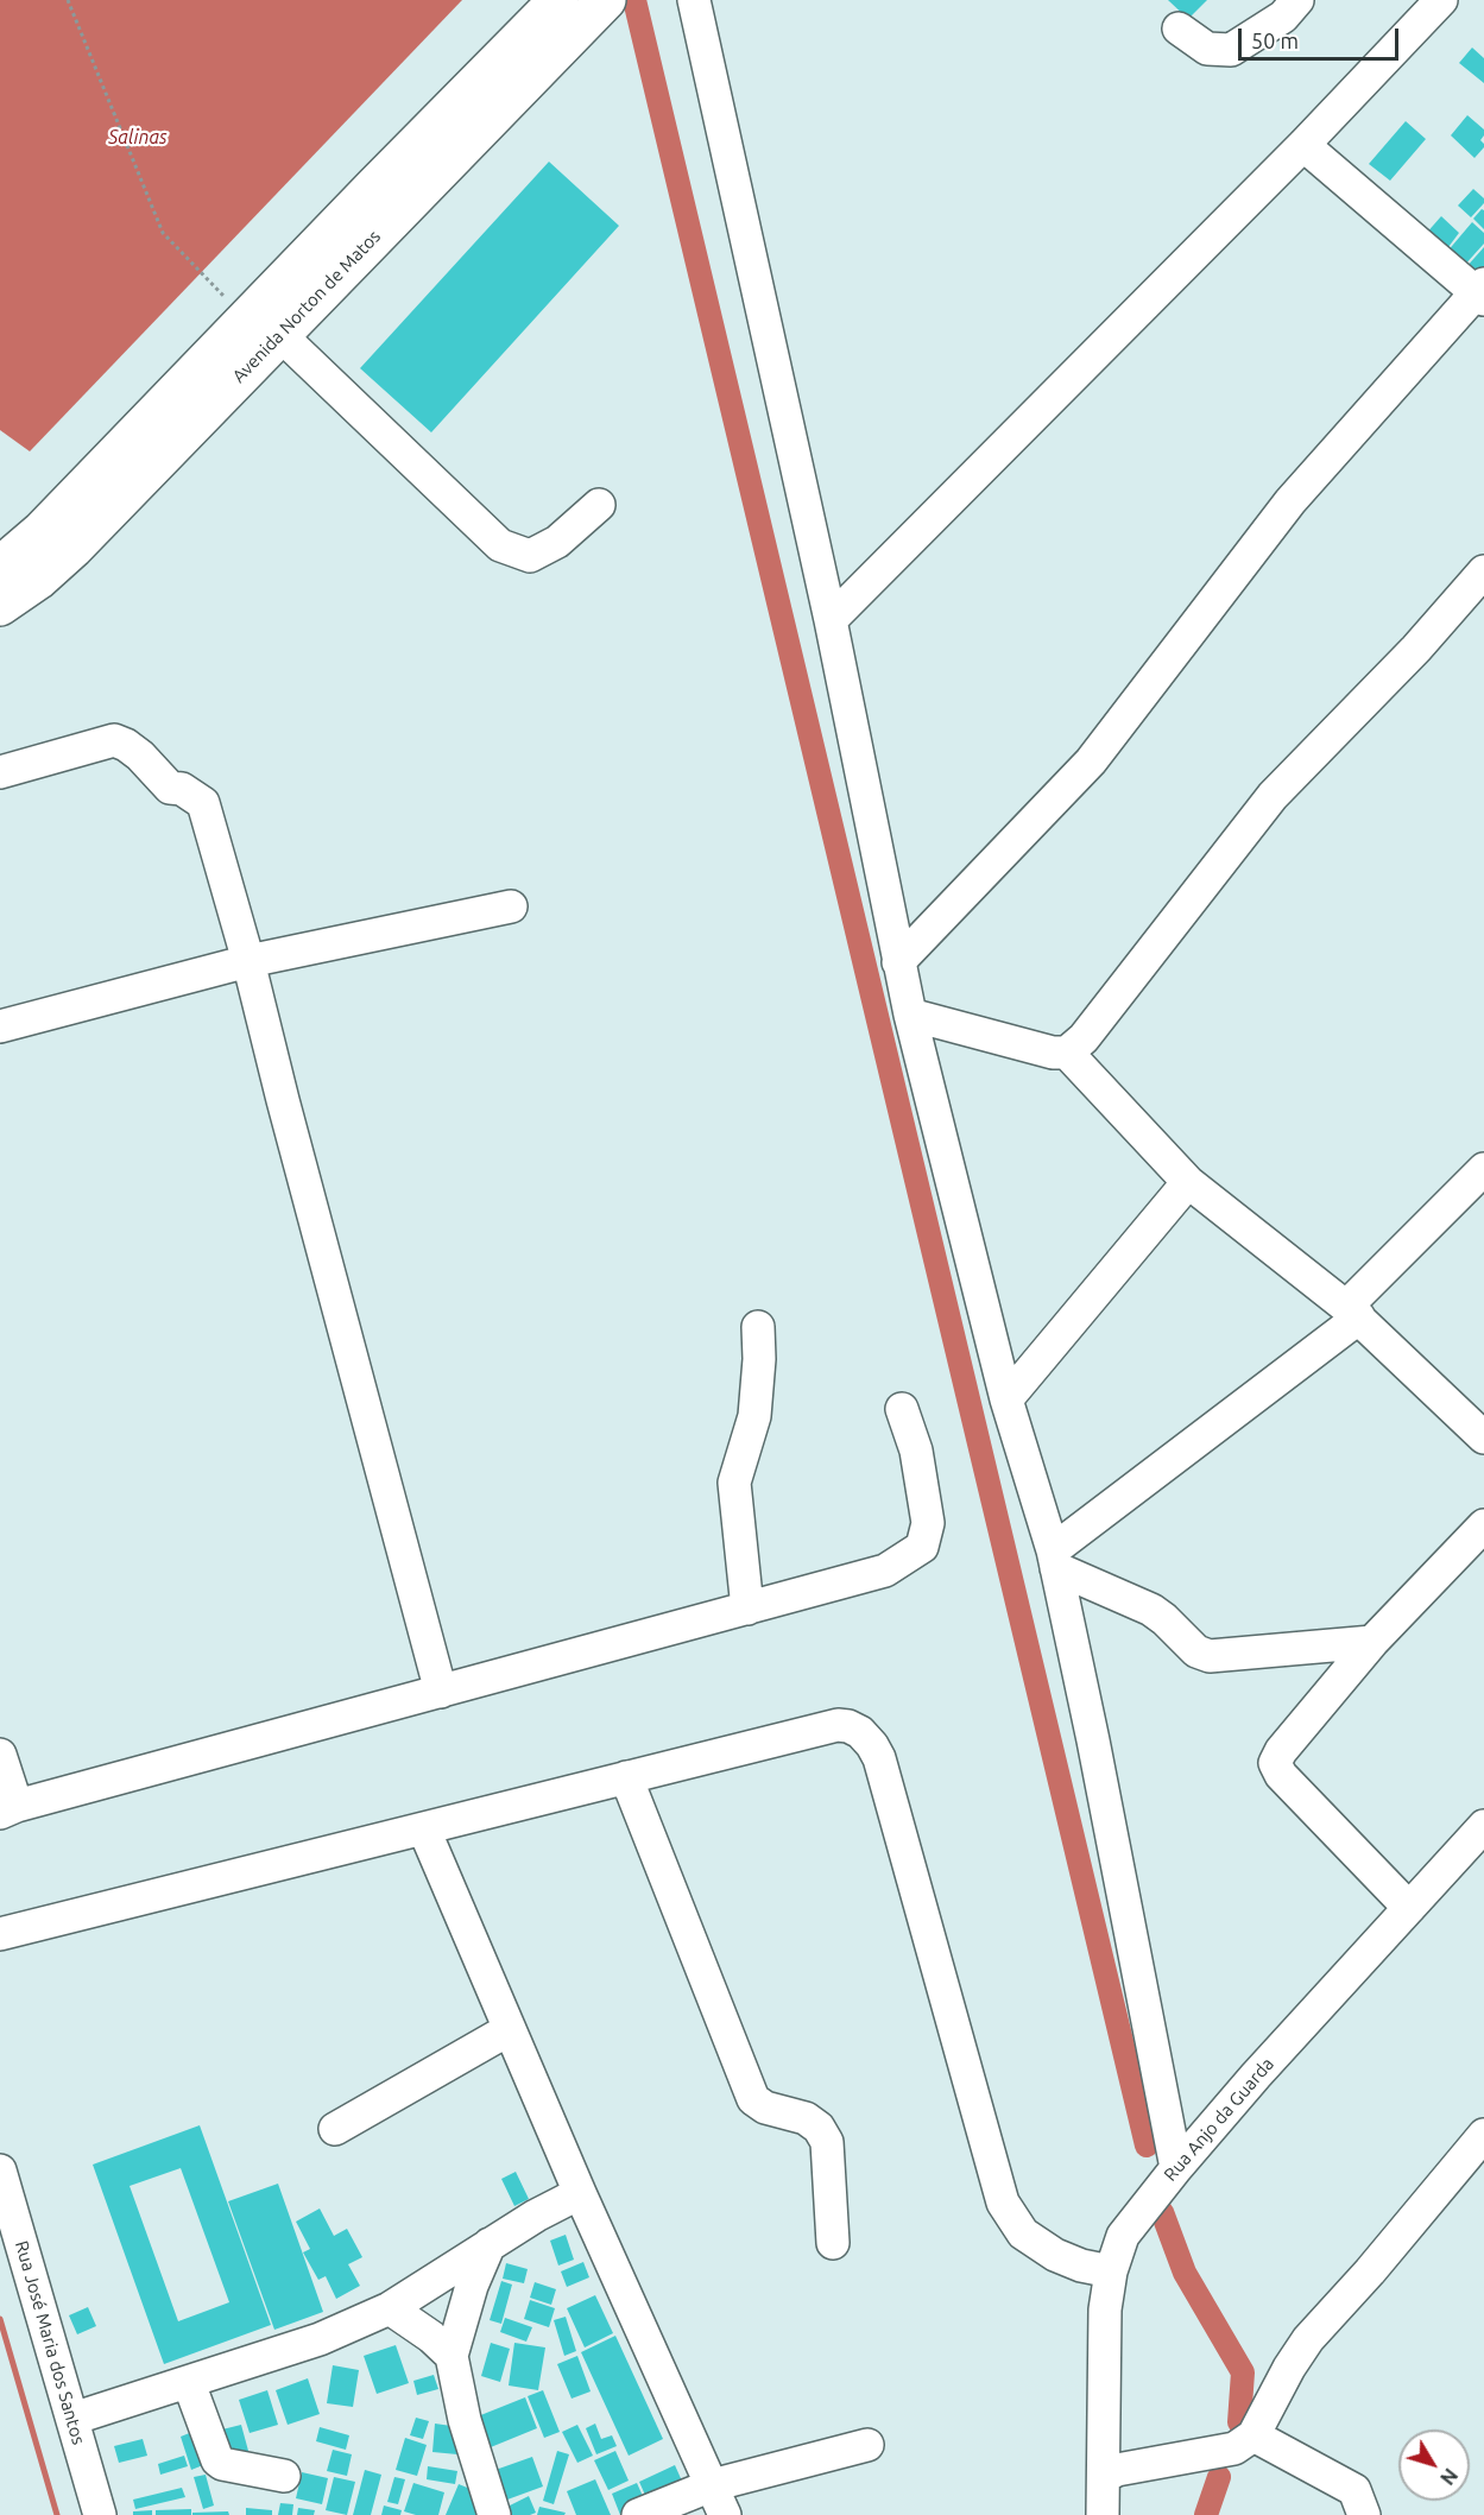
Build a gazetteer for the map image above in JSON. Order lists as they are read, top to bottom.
{
  "streets": {
    "main road": ["Avenida Norton de Matos"],
    "street": ["Rua Anjo da Guarda", "Rua José Maria dos Santos"]
  },
  "water": ["Salinas"],
  "scale_bar": "50 m",
  "north": "bottom right"
}
